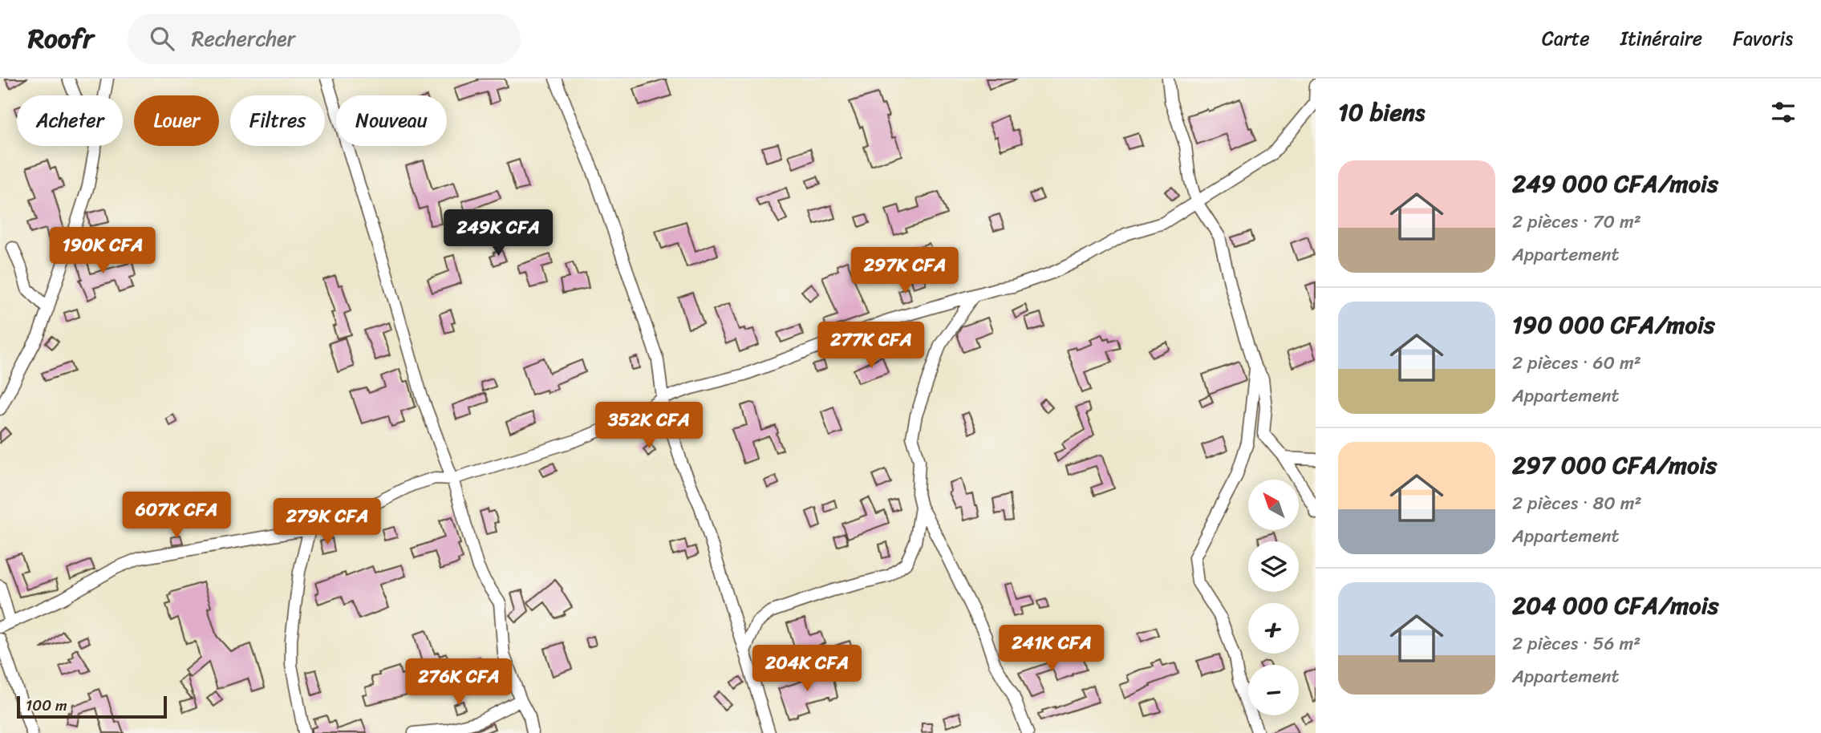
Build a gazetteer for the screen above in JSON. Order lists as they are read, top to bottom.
{
  "scale_bar": "100 m",
  "north": "top left",
  "page": {
    "header": "Roofr",
    "search": "Rechercher",
    "nav": ["Carte", "Itinéraire", "Favoris"],
    "heading": "10 biens",
    "chip": [
      "Acheter",
      "Louer",
      "Filtres",
      "Nouveau"
    ],
    "list": [
      {
        "name": "249 000 CFA/mois",
        "note": "2 pièces · 70 m² · Appartement"
      },
      {
        "name": "190 000 CFA/mois",
        "note": "2 pièces · 60 m² · Appartement"
      },
      {
        "name": "297 000 CFA/mois",
        "note": "2 pièces · 80 m² · Appartement"
      },
      {
        "name": "204 000 CFA/mois",
        "note": "2 pièces · 56 m² · Appartement"
      }
    ],
    "price": [
      "249K CFA",
      "190K CFA",
      "297K CFA",
      "277K CFA",
      "352K CFA",
      "607K CFA",
      "279K CFA",
      "241K CFA",
      "204K CFA",
      "276K CFA"
    ],
    "map_buttons": ["+", "−"],
    "scale": "100 m"
  }
}
